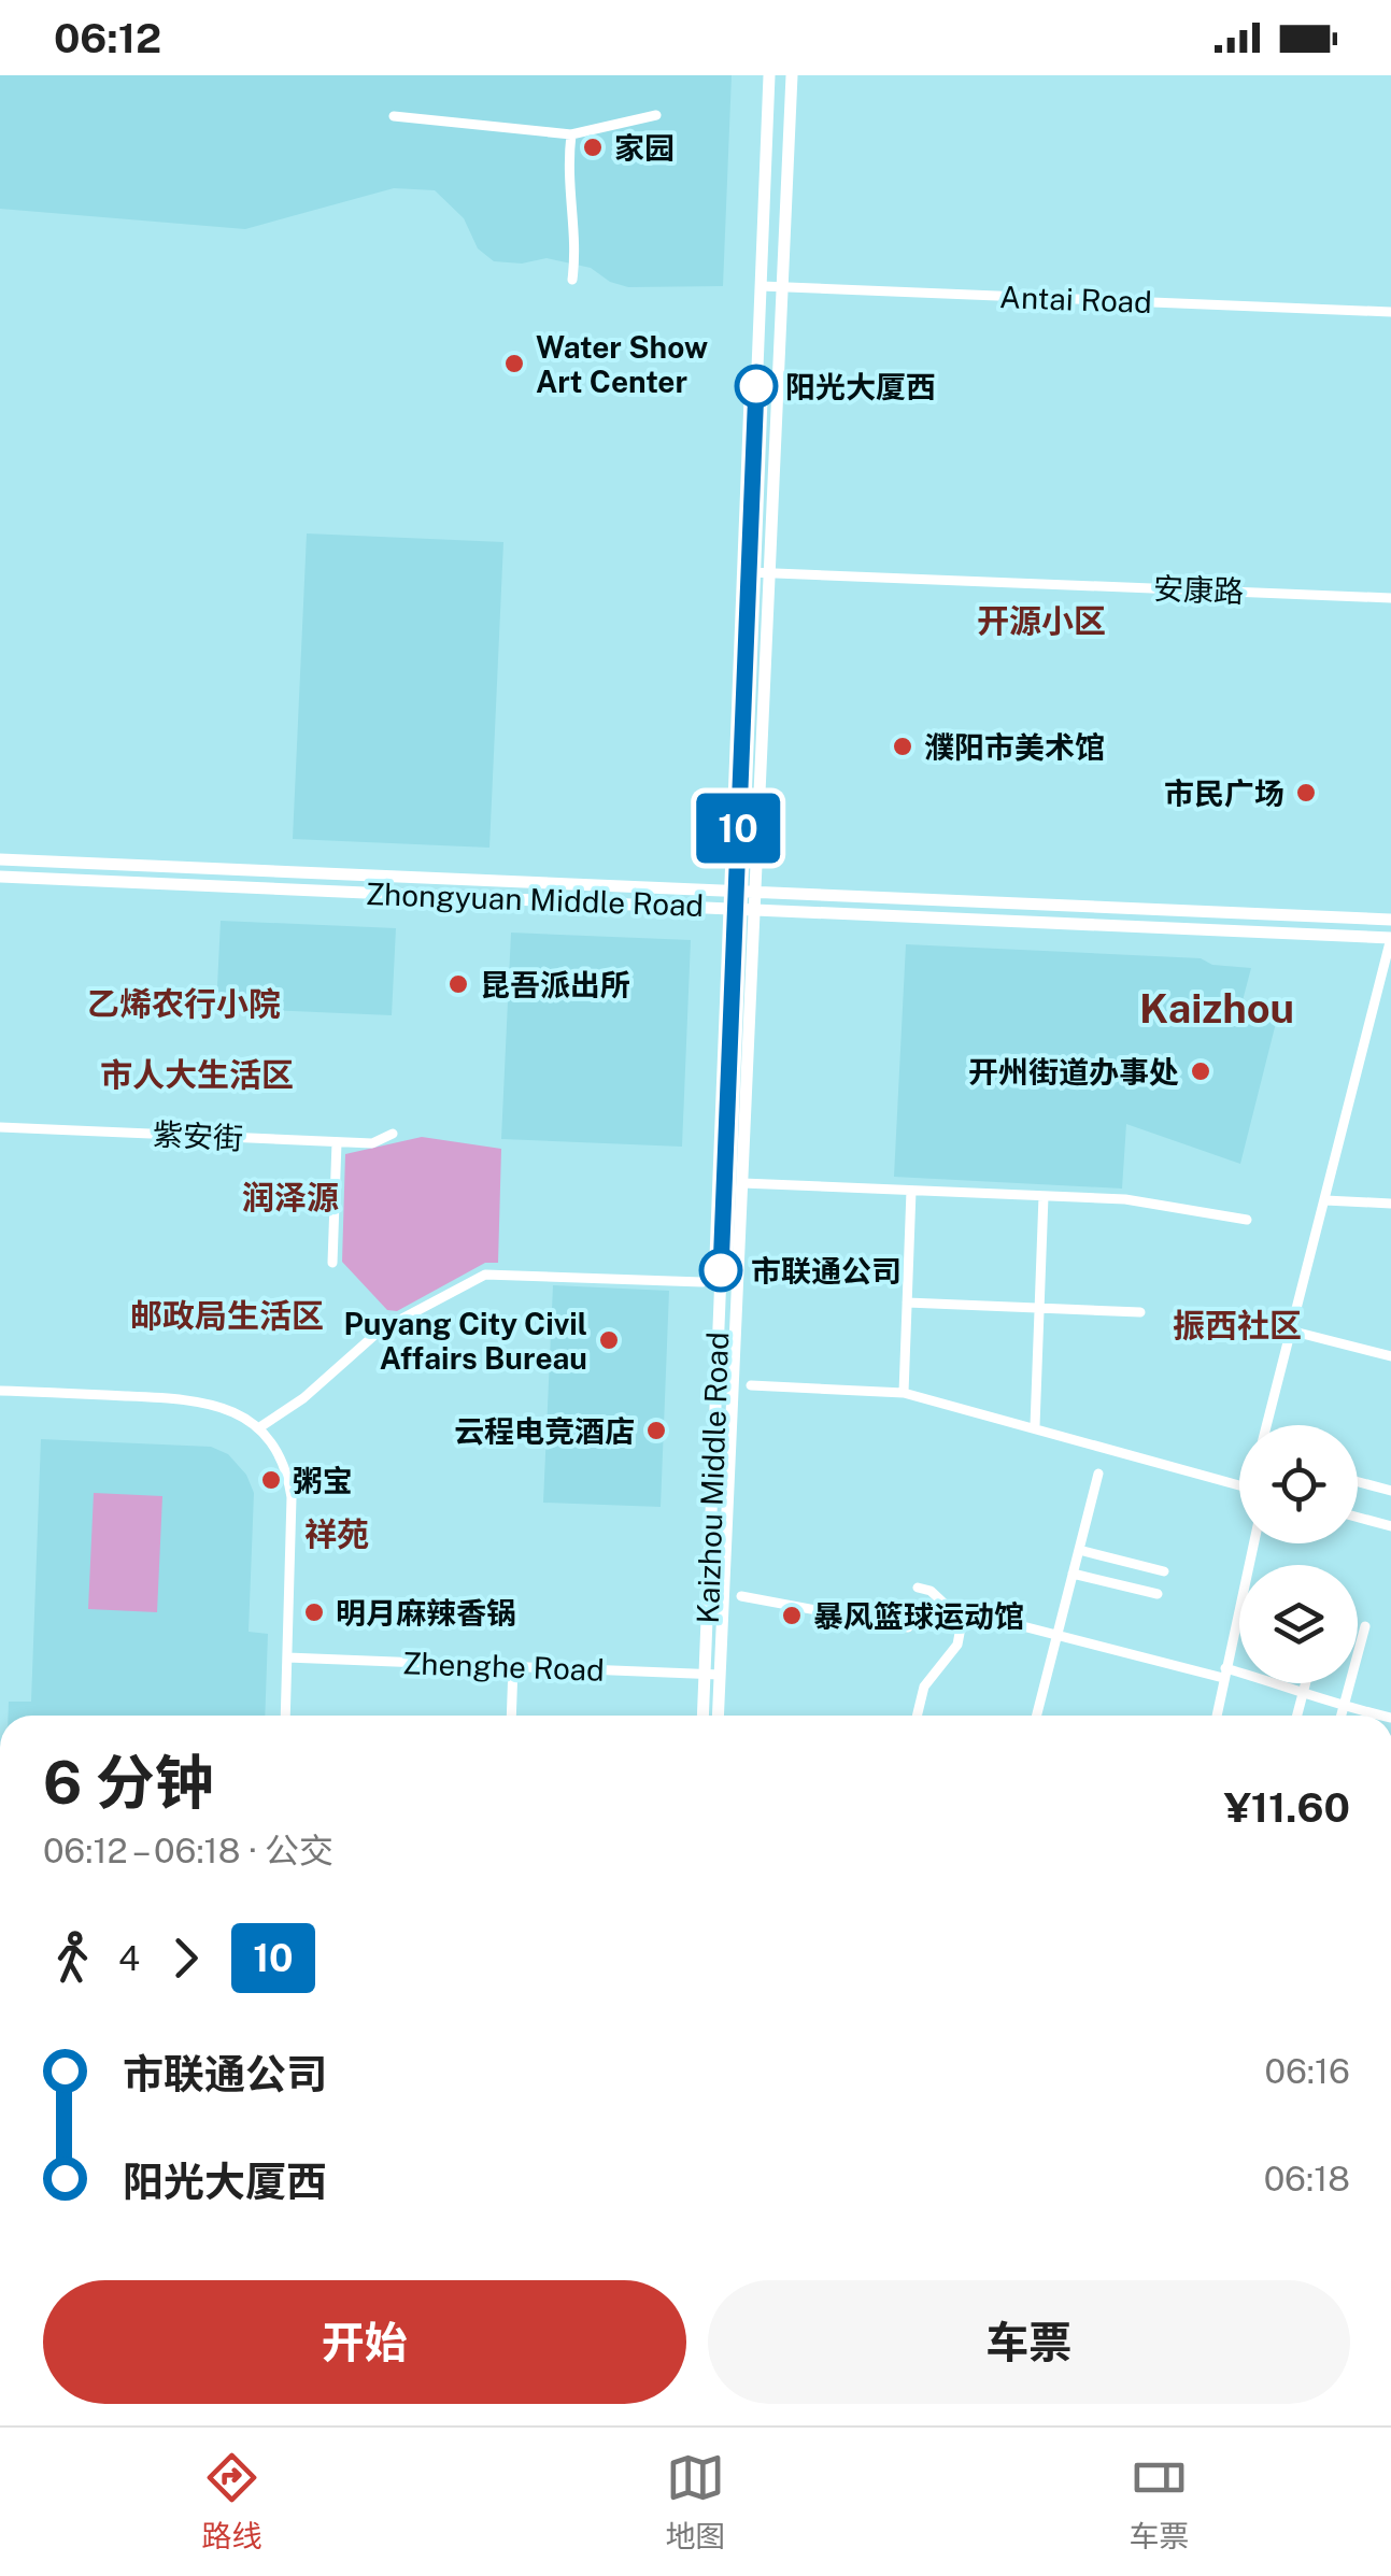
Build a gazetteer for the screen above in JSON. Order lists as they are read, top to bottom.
{
  "streets": {
    "main road": ["Zhongyuan Middle Road", "Kaizhou Middle Road"],
    "street": [
      "Antai Road",
      "安康路",
      "紫安街",
      "Zhenghe Road"
    ]
  },
  "crossings": [
    ["Antai Road", "Kaizhou Middle Road"],
    ["安康路", "Kaizhou Middle Road"],
    ["Zhongyuan Middle Road", "Kaizhou Middle Road"],
    ["Kaizhou Middle Road", "Zhenghe Road"]
  ],
  "districts": [
    "开源小区",
    "乙烯农行小院",
    "Kaizhou",
    "市人大生活区",
    "润泽源",
    "邮政局生活区",
    "振西社区",
    "祥苑"
  ],
  "places": [
    "家园",
    "Water Show Art Center",
    "阳光大厦西",
    "濮阳市美术馆",
    "市民广场",
    "昆吾派出所",
    "开州街道办事处",
    "市联通公司",
    "Puyang City Civil Affairs Bureau",
    "云程电竞酒店",
    "粥宝",
    "明月麻辣香锅",
    "暴风篮球运动馆"
  ],
  "lines": ["bus line 10"],
  "page": {
    "status": "06:12",
    "on_map": "10",
    "heading": ["6 分钟", "06:12 – 06:18 · 公交", "¥11.60"],
    "legs": ["4", "10"],
    "list": [
      {
        "name": "市联通公司",
        "value": "06:16"
      },
      {
        "name": "阳光大厦西",
        "value": "06:18"
      }
    ],
    "buttons": ["开始", "车票"],
    "tabs": ["路线", "地图", "车票"]
  }
}
